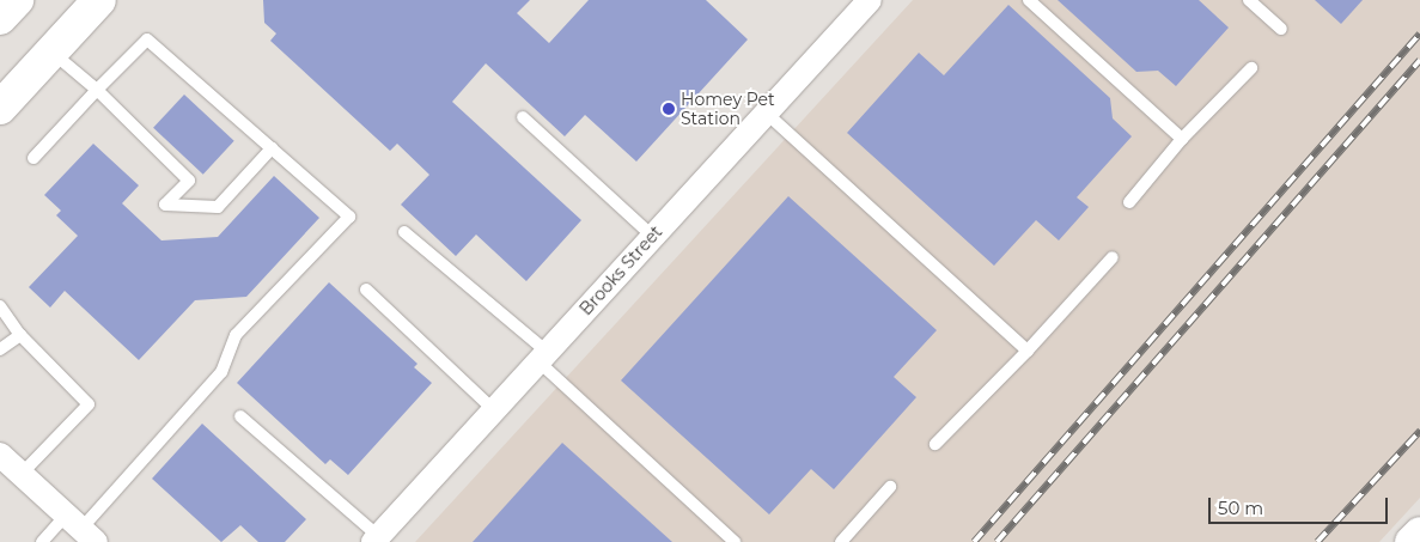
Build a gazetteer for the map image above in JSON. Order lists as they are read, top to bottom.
{
  "streets": {
    "street": ["Brooks Street"]
  },
  "places": ["Homey Pet Station"],
  "scale_bar": "50 m"
}
